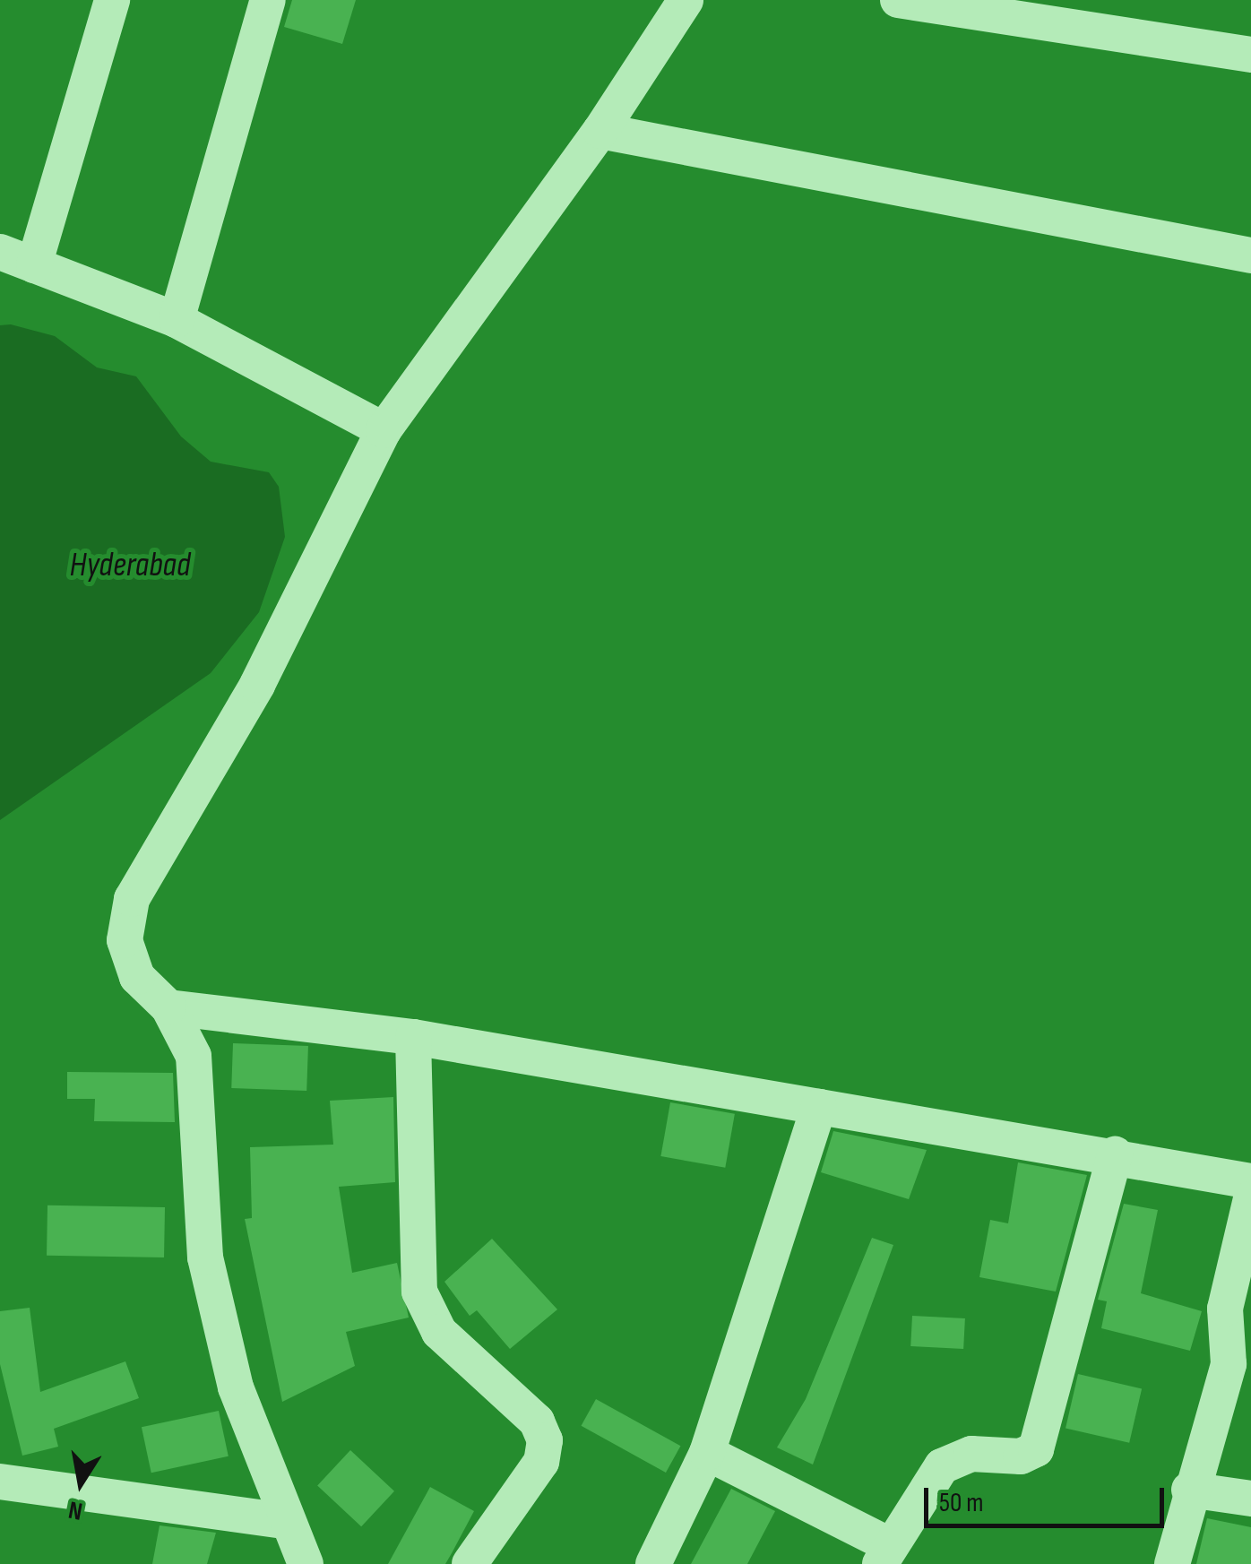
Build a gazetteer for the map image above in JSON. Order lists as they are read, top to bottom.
{
  "water": ["Hyderabad"],
  "scale_bar": "50 m",
  "north": "bottom"
}
